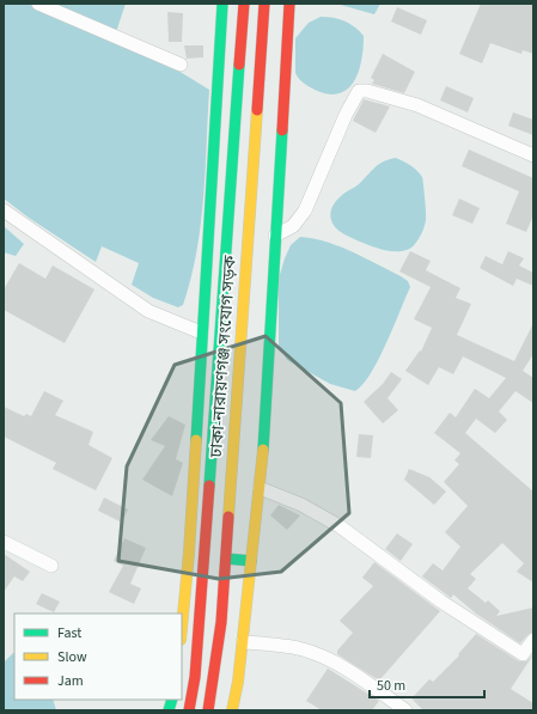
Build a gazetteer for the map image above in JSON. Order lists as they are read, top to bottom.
{
  "streets": {
    "main road": ["ঢাকা-নারায়ণগঞ্জ সংযোগ সড়ক"]
  },
  "legend": ["Fast", "Slow", "Jam"],
  "scale_bar": "50 m"
}
